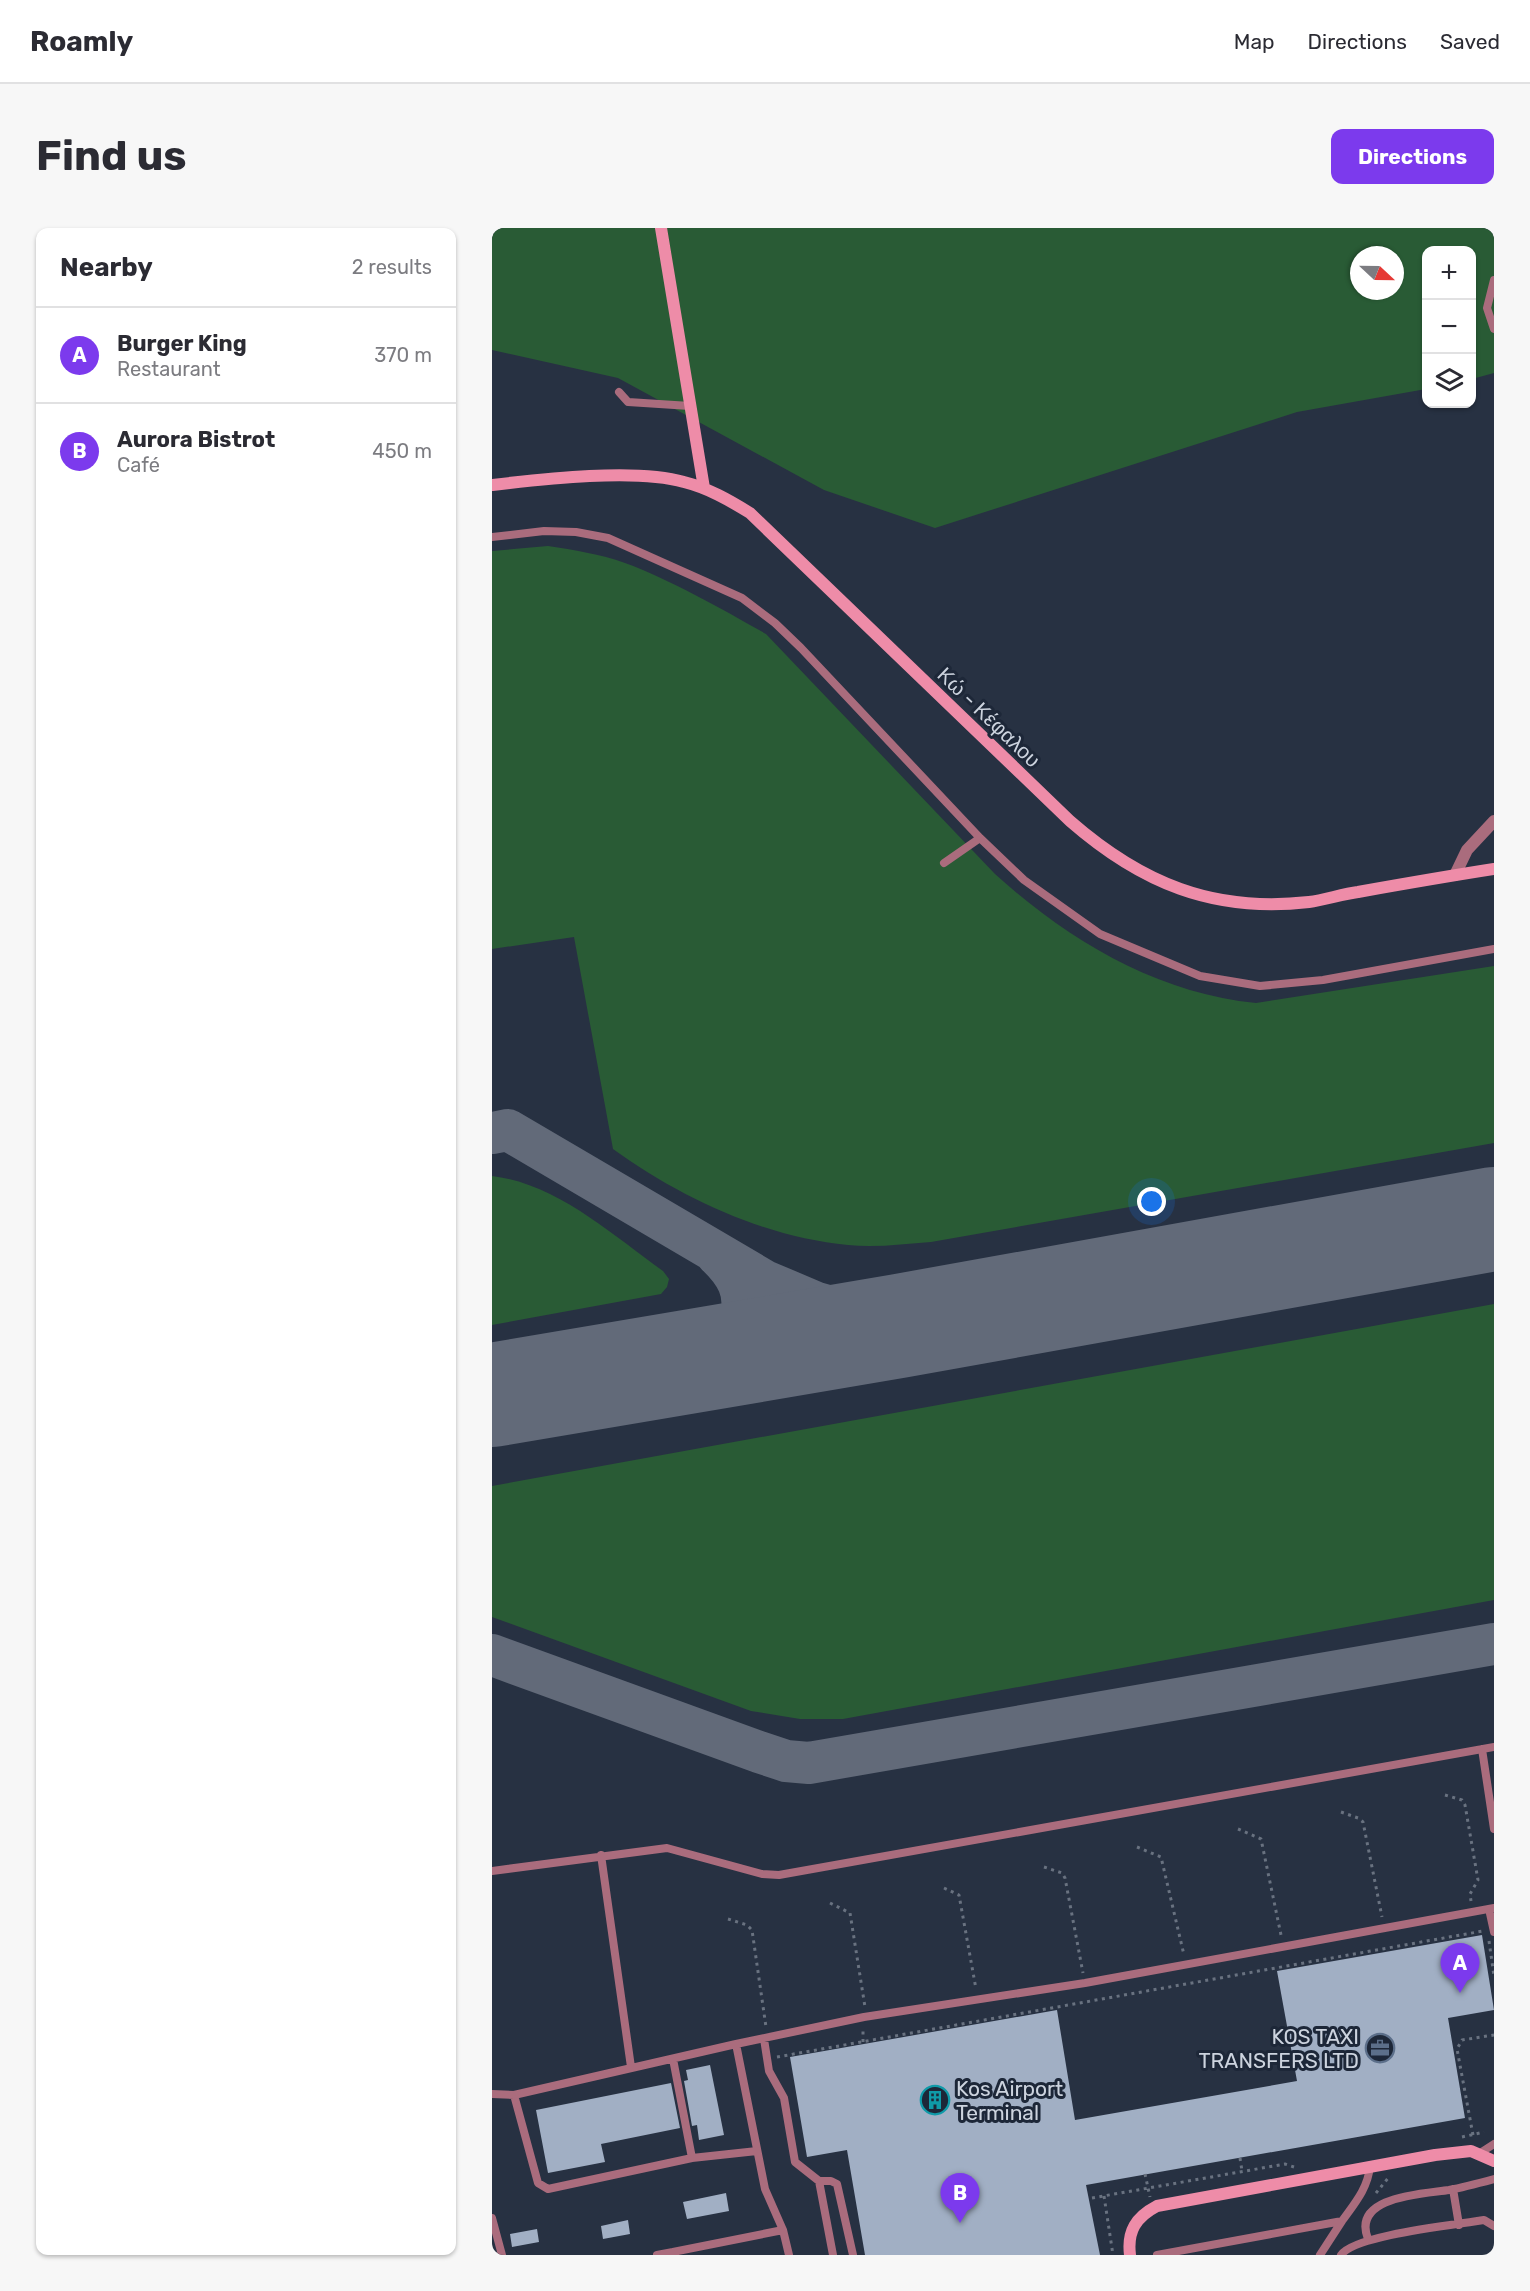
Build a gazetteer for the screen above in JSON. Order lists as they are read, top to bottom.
{
  "streets": {
    "main road": ["Κώ - Κέφαλου"]
  },
  "places": {
    "office": ["KOS TAXI TRANSFERS LTD"],
    "building": ["Kos Airport Terminal"]
  },
  "north": "right",
  "page": {
    "header": "Roamly",
    "nav": ["Map", "Directions", "Saved"],
    "buttons": "Directions",
    "title": "Find us",
    "heading": ["Nearby", "2 results"],
    "map_buttons": ["+", "−"],
    "list": [
      {
        "mark": "A",
        "name": "Burger King",
        "note": "Restaurant",
        "value": "370 m"
      },
      {
        "mark": "B",
        "name": "Aurora Bistrot",
        "note": "Café",
        "value": "450 m"
      }
    ],
    "pins": ["A", "B"]
  }
}
